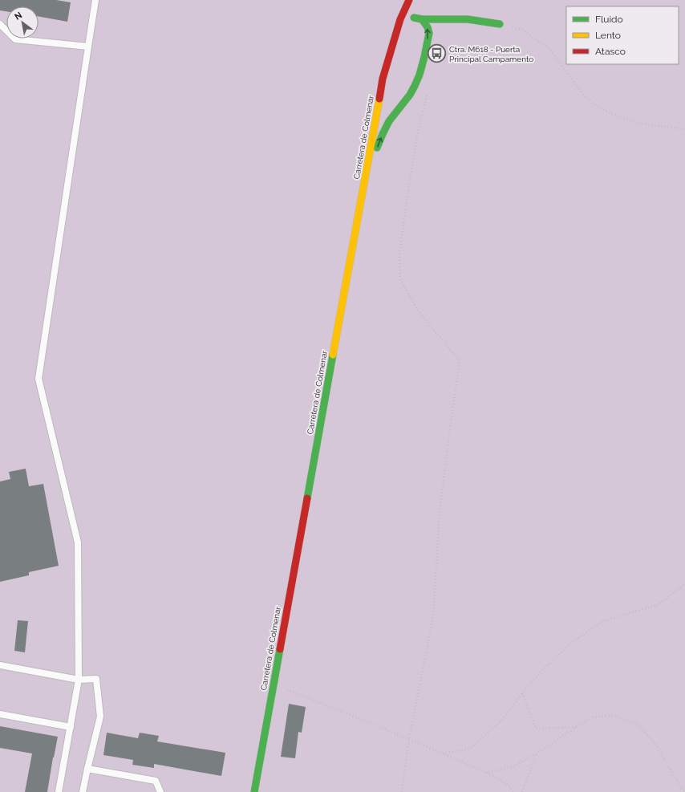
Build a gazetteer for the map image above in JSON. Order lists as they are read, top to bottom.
{
  "streets": {
    "street": ["Carretera de Colmenar"]
  },
  "places": {
    "bus stop": ["Ctra. M618 - Puerta Principal Campamento"]
  },
  "legend": ["Fluido", "Lento", "Atasco"],
  "north": "top left"
}
